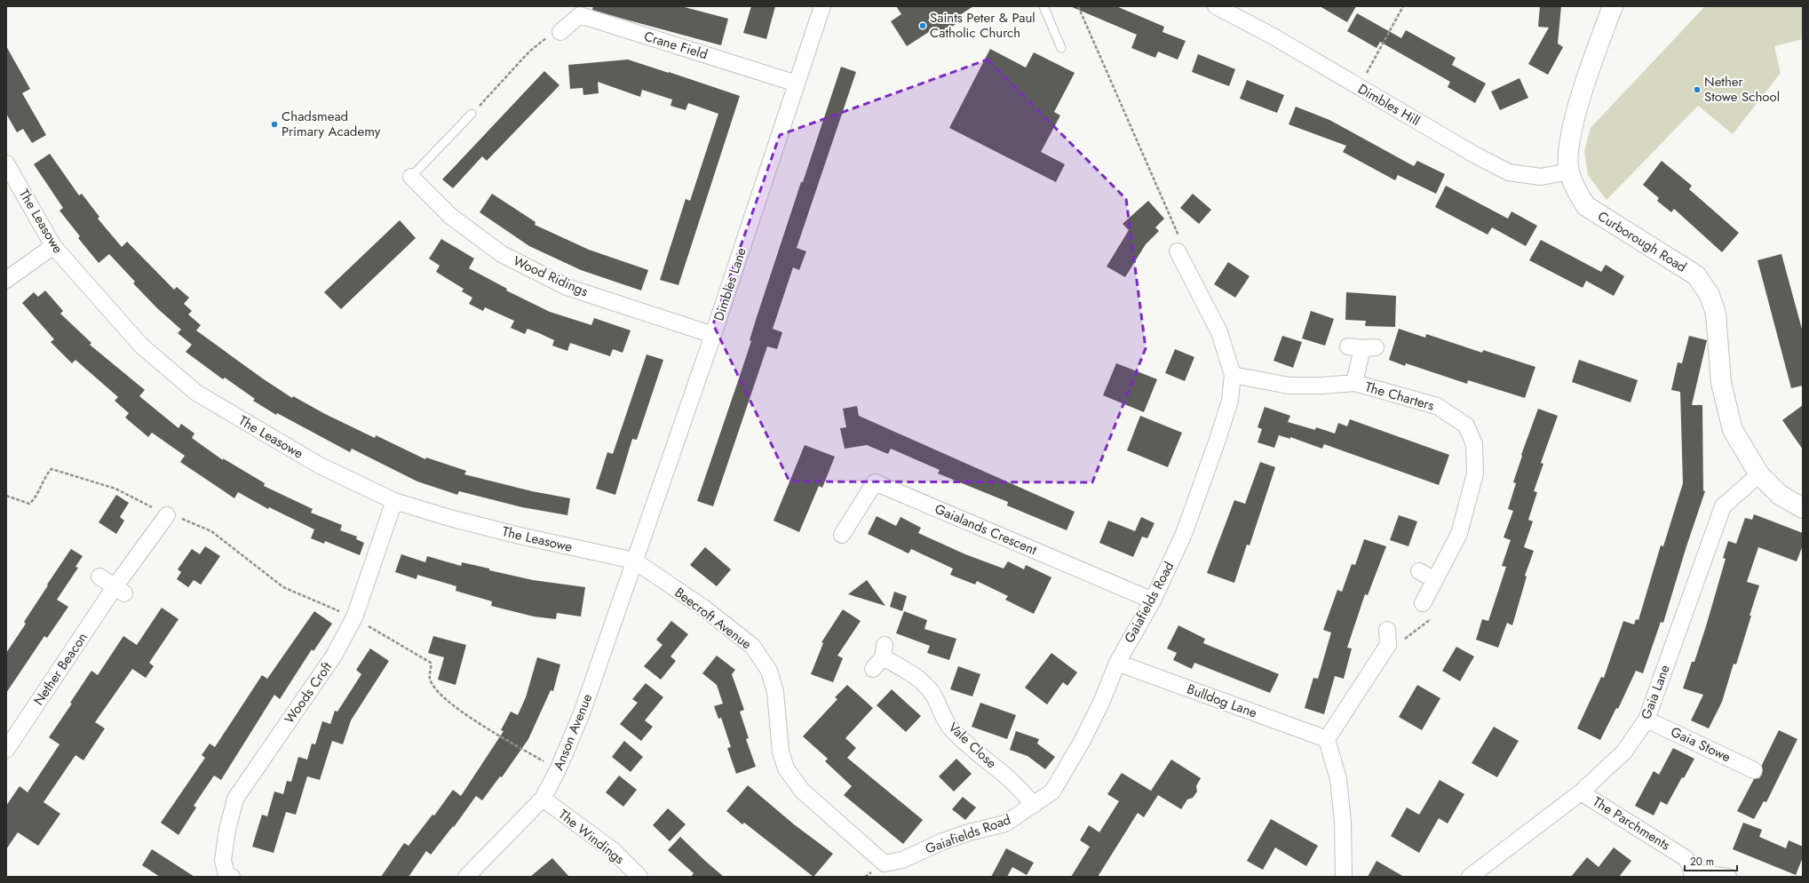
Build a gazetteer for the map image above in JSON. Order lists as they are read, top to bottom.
{
  "streets": {
    "street": [
      "Crane Field",
      "Dimbles Hill",
      "The Leasowe",
      "Curborough Road",
      "Wood Ridings",
      "Dimbles Lane",
      "The Charters",
      "Gaialands Crescent",
      "Gaiafields Road",
      "Beecroft Avenue",
      "Nether Beacon",
      "Gaia Lane",
      "Woods Croft",
      "Bulldog Lane",
      "Anson Avenue",
      "Gaia Stowe",
      "Vale Close",
      "The Parchments",
      "The Windings"
    ]
  },
  "crossings": [
    ["Crane Field", "Dimbles Lane"],
    ["Dimbles Hill", "Curborough Road"],
    ["The Leasowe", "Dimbles Lane"],
    ["The Leasowe", "Beecroft Avenue"],
    ["The Leasowe", "Woods Croft"],
    ["The Leasowe", "Anson Avenue"],
    ["Curborough Road", "Gaia Lane"],
    ["Wood Ridings", "Dimbles Lane"],
    ["Dimbles Lane", "Beecroft Avenue"],
    ["Dimbles Lane", "Anson Avenue"],
    ["The Charters", "Gaiafields Road"],
    ["Gaialands Crescent", "Gaiafields Road"],
    ["Gaiafields Road", "Beecroft Avenue"],
    ["Gaiafields Road", "Bulldog Lane"],
    ["Gaiafields Road", "Vale Close"],
    ["Beecroft Avenue", "Anson Avenue"],
    ["Gaia Lane", "Gaia Stowe"],
    ["Gaia Lane", "The Parchments"],
    ["Anson Avenue", "The Windings"]
  ],
  "places": ["Saints Peter & Paul Catholic Church", "Nether Stowe School", "Chadsmead Primary Academy"],
  "scale_bar": "20 m"
}
